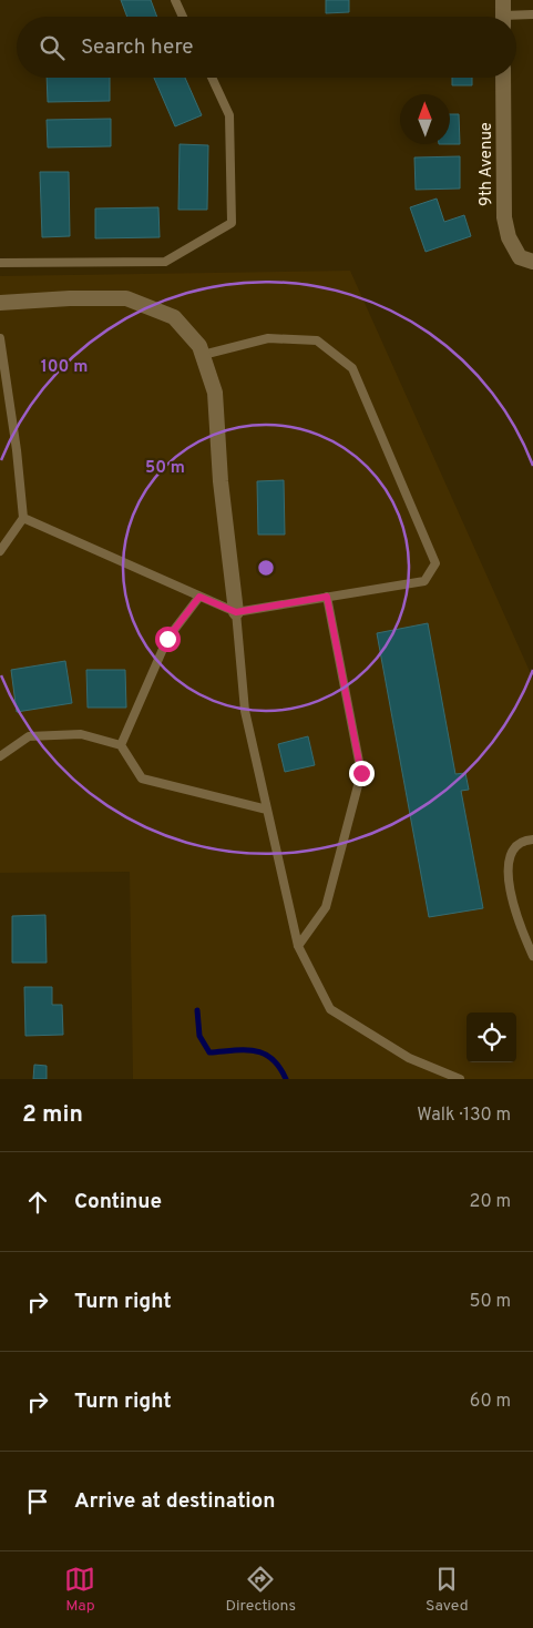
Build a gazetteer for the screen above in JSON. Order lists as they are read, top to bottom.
{
  "streets": {
    "street": ["9th Avenue"]
  },
  "north": "top",
  "page": {
    "search": "Search here",
    "heading": ["2 min", "Walk · 130 m"],
    "list": [
      ["Continue", "20 m"],
      ["Turn right", "50 m"],
      ["Turn right", "60 m"],
      "Arrive at destination"
    ],
    "nav": ["Map", "Directions", "Saved"]
  },
  "rings": ["100 m", "50 m"]
}
